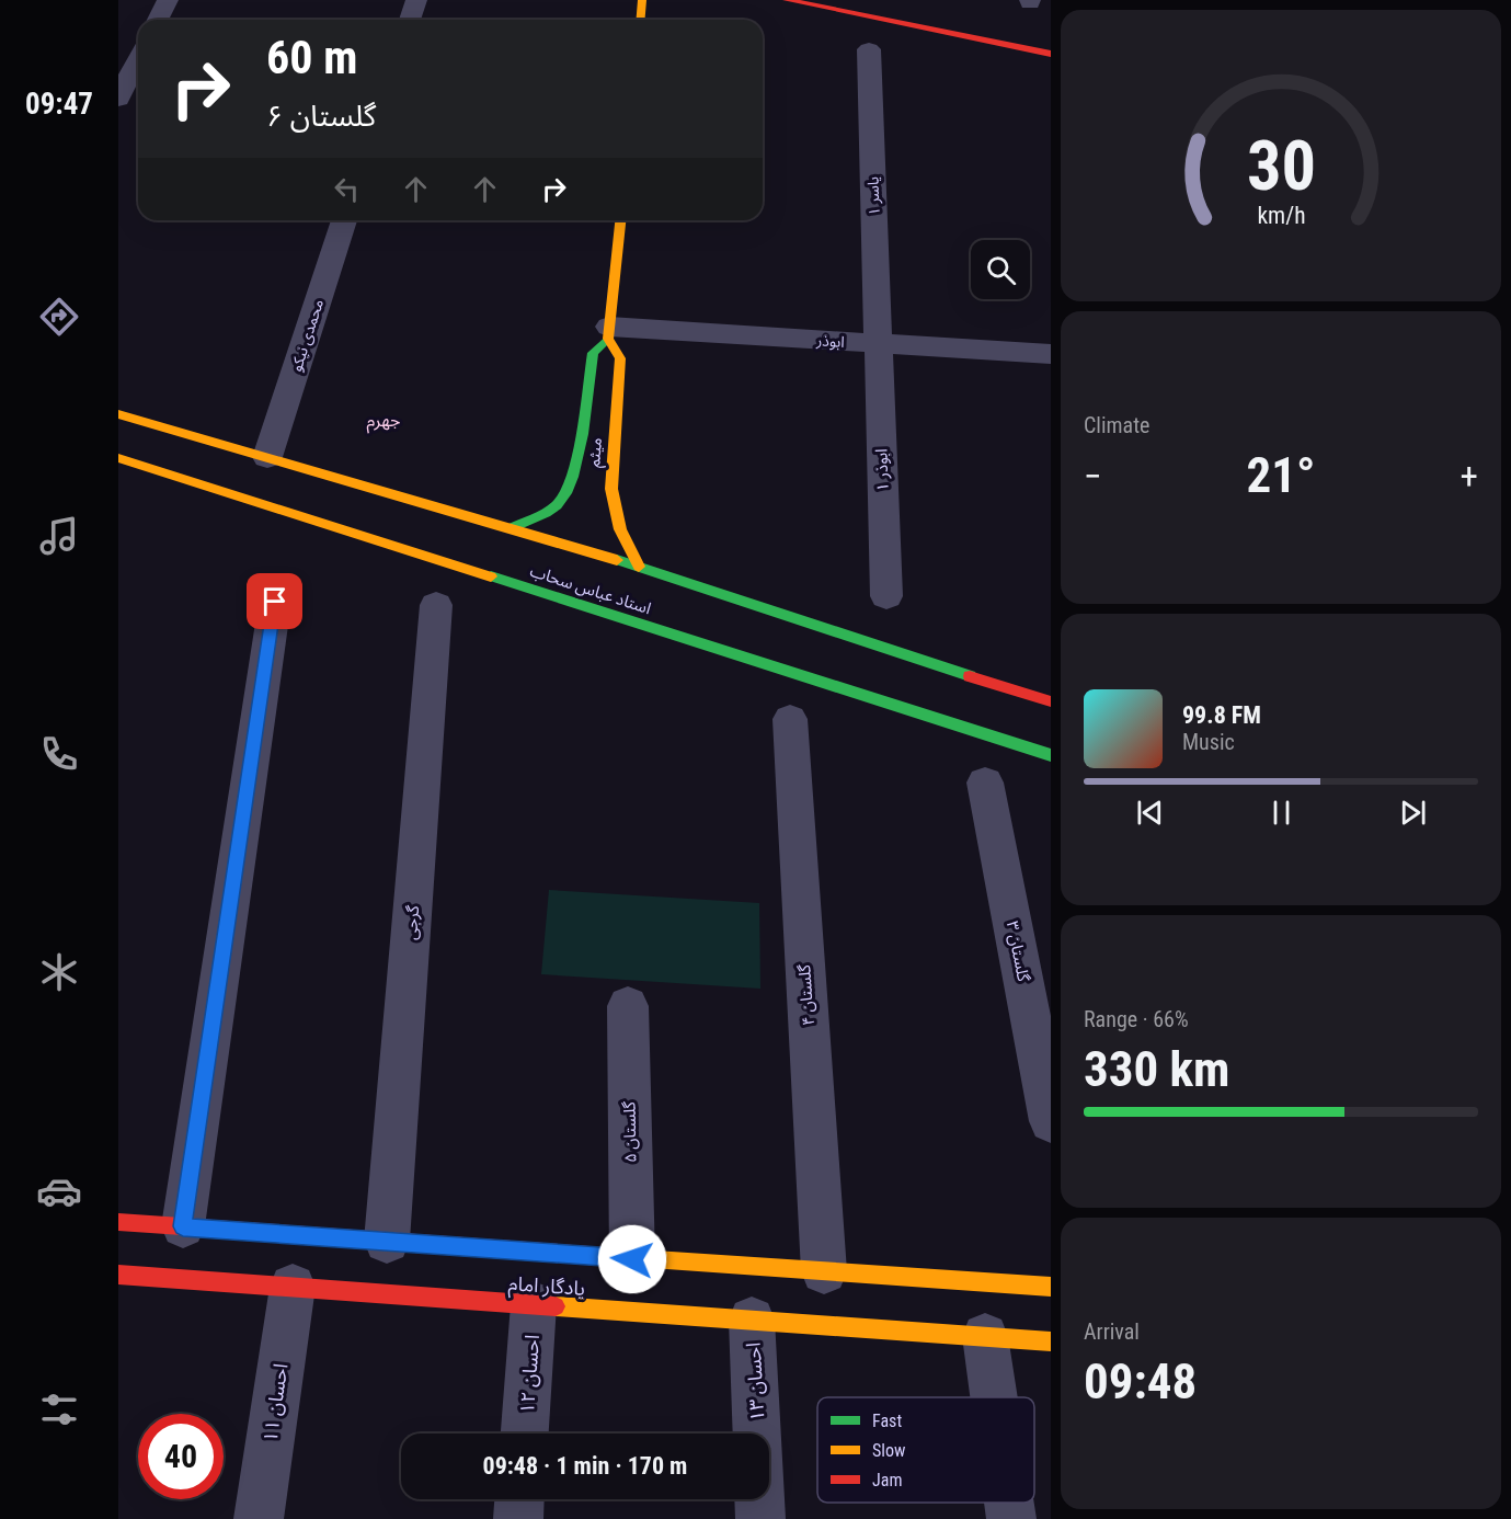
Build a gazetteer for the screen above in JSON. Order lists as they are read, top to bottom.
{
  "streets": {
    "street": [
      "یاسر ۱",
      "محمدی نیکو",
      "ابوذر",
      "میثم",
      "ابوذر ۱",
      "استاد عباس سحاب",
      "گرجی",
      "گلستان ۳",
      "گلستان ۴",
      "گلستان ۵",
      "یادگار امام",
      "احسان ۱۲",
      "احسان ۱۳",
      "احسان ۱۱"
    ]
  },
  "crossings": [
    ["یاسر ۱", "ابوذر"],
    ["یاسر ۱", "ابوذر ۱"],
    ["ابوذر", "میثم"],
    ["ابوذر", "ابوذر ۱"],
    ["گرجی", "یادگار امام"],
    ["گلستان ۴", "یادگار امام"],
    ["گلستان ۵", "یادگار امام"],
    ["یادگار امام", "احسان ۱۲"],
    ["یادگار امام", "احسان ۱۳"],
    ["یادگار امام", "احسان ۱۱"]
  ],
  "districts": ["جهرم"],
  "legend": ["Fast", "Slow", "Jam"],
  "page": {
    "tabs": "09:47",
    "turn": ["60 m", "گلستان ۶"],
    "tile": [
      "Climate",
      ["Range · 66%", "330 km"],
      ["Arrival", "09:48"]
    ],
    "heat": ["−", "21°", "+"],
    "song": ["99.8 FM", "Music"],
    "limit": "40",
    "trip": "09:48 · 1 min · 170 m",
    "gauge": ["30", "km/h"]
  }
}
